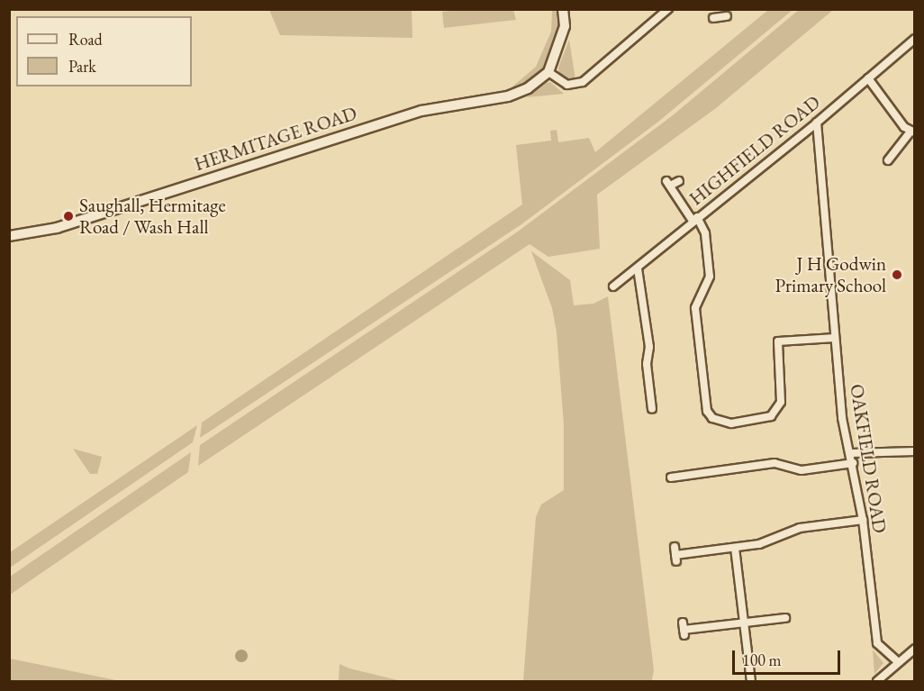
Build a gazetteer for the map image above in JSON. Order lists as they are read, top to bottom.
{
  "streets": {
    "street": ["HERMITAGE ROAD", "HIGHFIELD ROAD", "OAKFIELD ROAD"]
  },
  "crossings": [
    ["HIGHFIELD ROAD", "OAKFIELD ROAD"]
  ],
  "places": ["Saughall, Hermitage Road / Wash Hall", "J H Godwin Primary School"],
  "legend": ["Road", "Park"],
  "scale_bar": "100 m"
}
